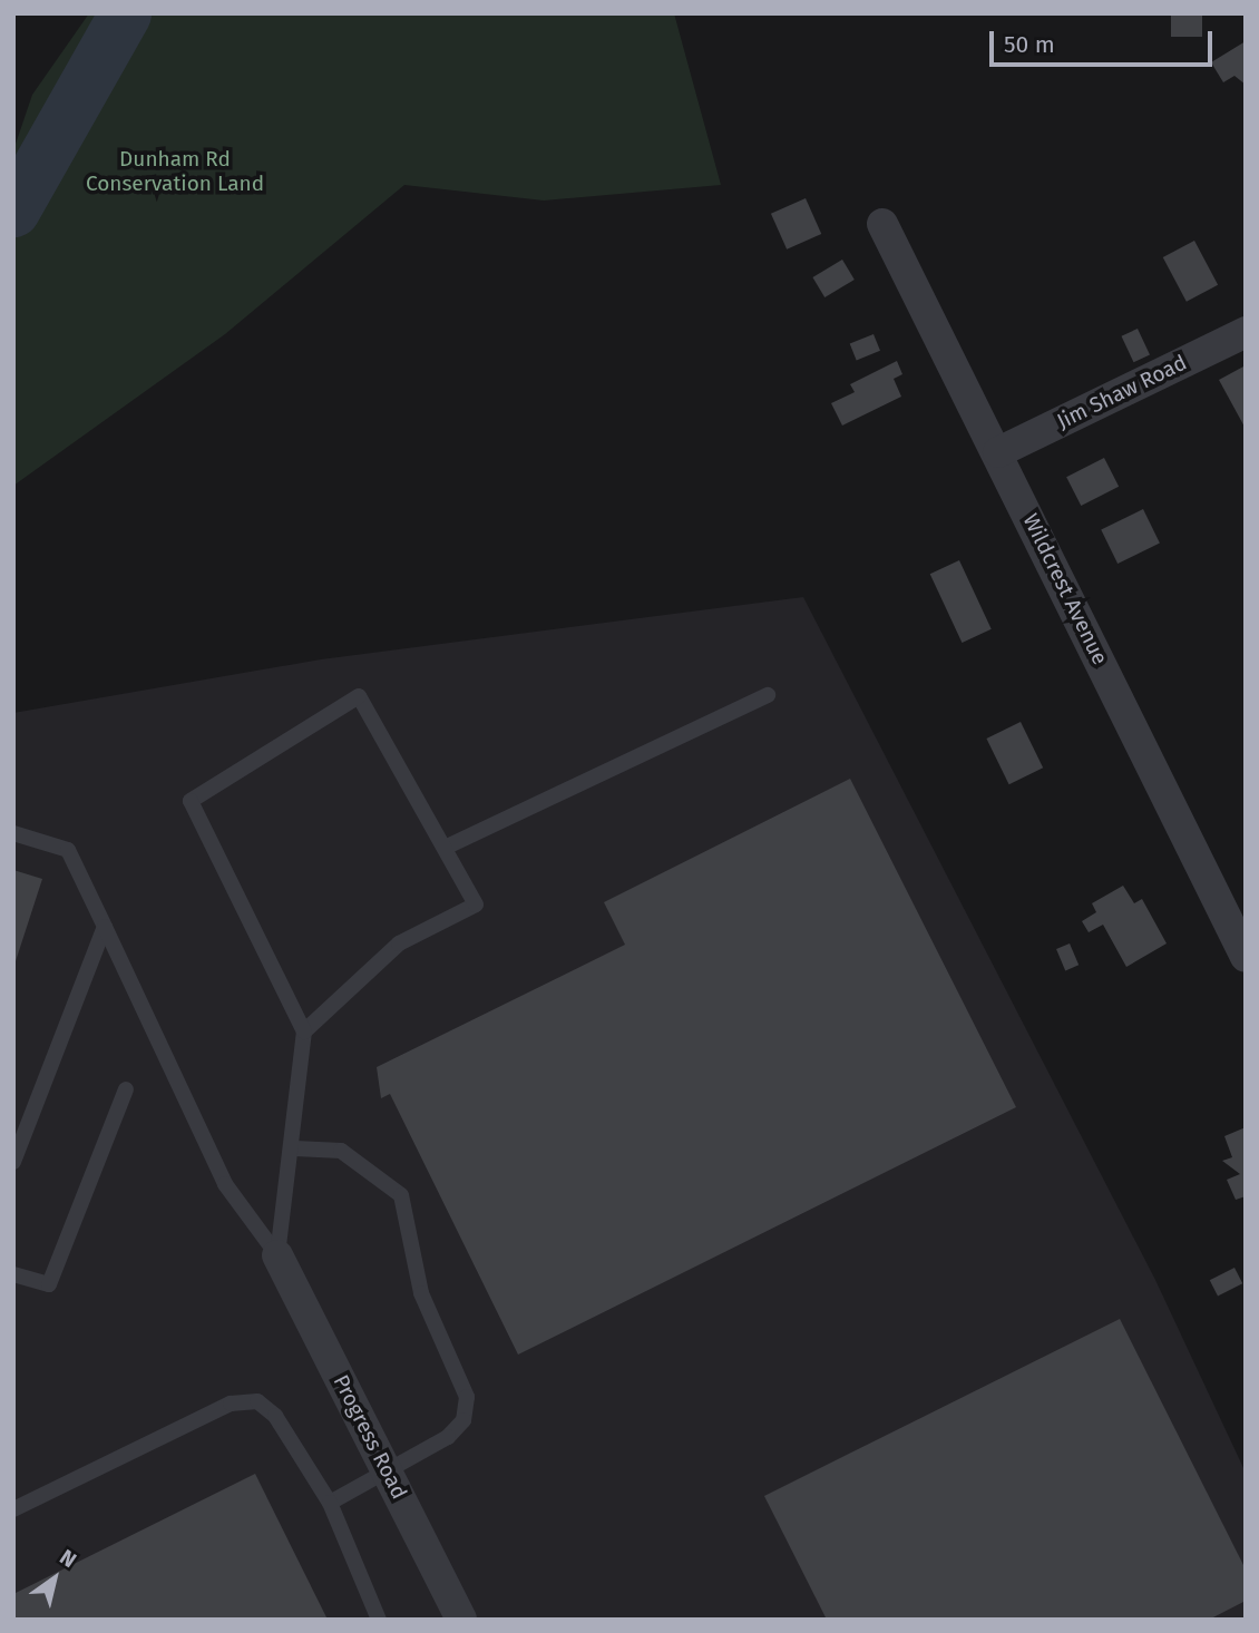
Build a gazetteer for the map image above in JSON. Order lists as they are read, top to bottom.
{
  "streets": {
    "street": ["Jim Shaw Road", "Wildcrest Avenue", "Progress Road"]
  },
  "crossings": [
    ["Jim Shaw Road", "Wildcrest Avenue"]
  ],
  "parks": ["Dunham Rd Conservation Land"],
  "scale_bar": "50 m",
  "north": "top right"
}
